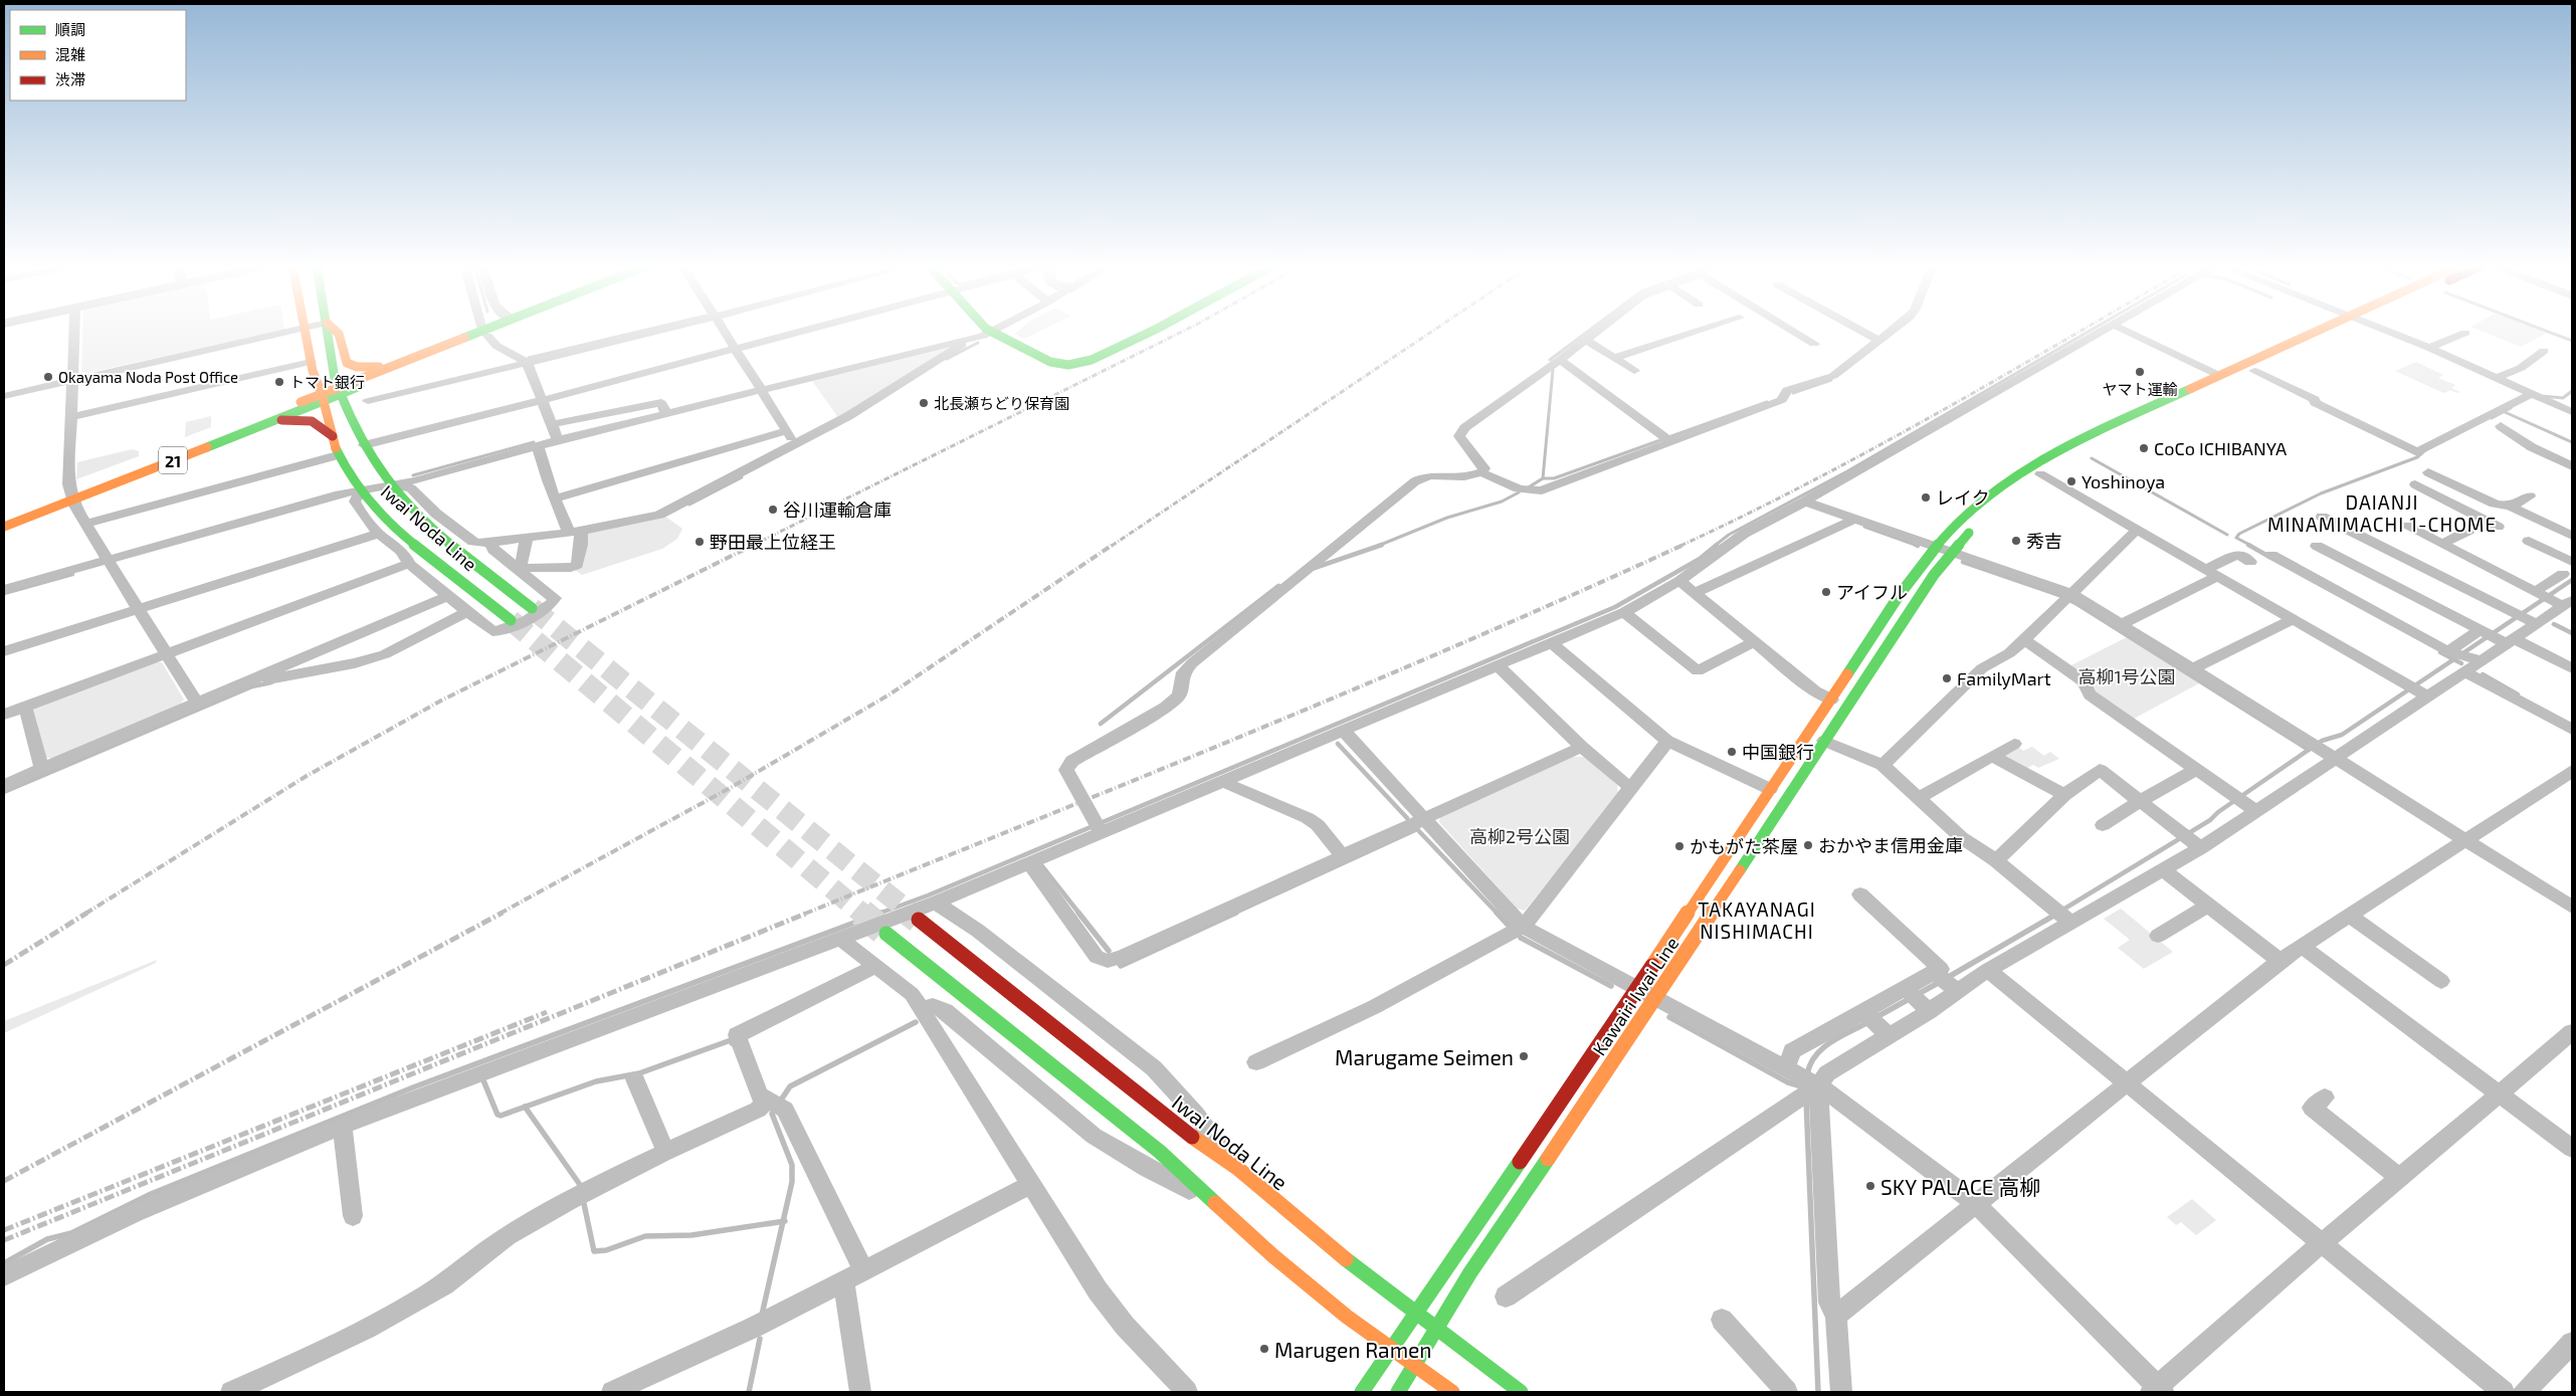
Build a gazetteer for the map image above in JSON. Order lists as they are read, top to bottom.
{
  "streets": {
    "main road": ["21", "Iwai Noda Line", "Kawairi Iwai Line"]
  },
  "crossings": [
    ["21", "Iwai Noda Line"],
    ["Iwai Noda Line", "Kawairi Iwai Line"]
  ],
  "districts": ["DAIANJI MINAMIMACHI 1-CHOME", "TAKAYANAGI NISHIMACHI"],
  "parks": ["高柳1号公園", "高柳2号公園"],
  "places": [
    "ヤマト運輸",
    "Okayama Noda Post Office",
    "トマト銀行",
    "北長瀬ちどり保育園",
    "CoCo ICHIBANYA",
    "Yoshinoya",
    "レイク",
    "谷川運輸倉庫",
    "秀吉",
    "野田最上位経王",
    "アイフル",
    "FamilyMart",
    "中国銀行",
    "おかやま信用金庫",
    "かもがた茶屋",
    "Marugame Seimen",
    "SKY PALACE 高柳",
    "Marugen Ramen"
  ],
  "legend": ["順調", "混雑", "渋滞"]
}
